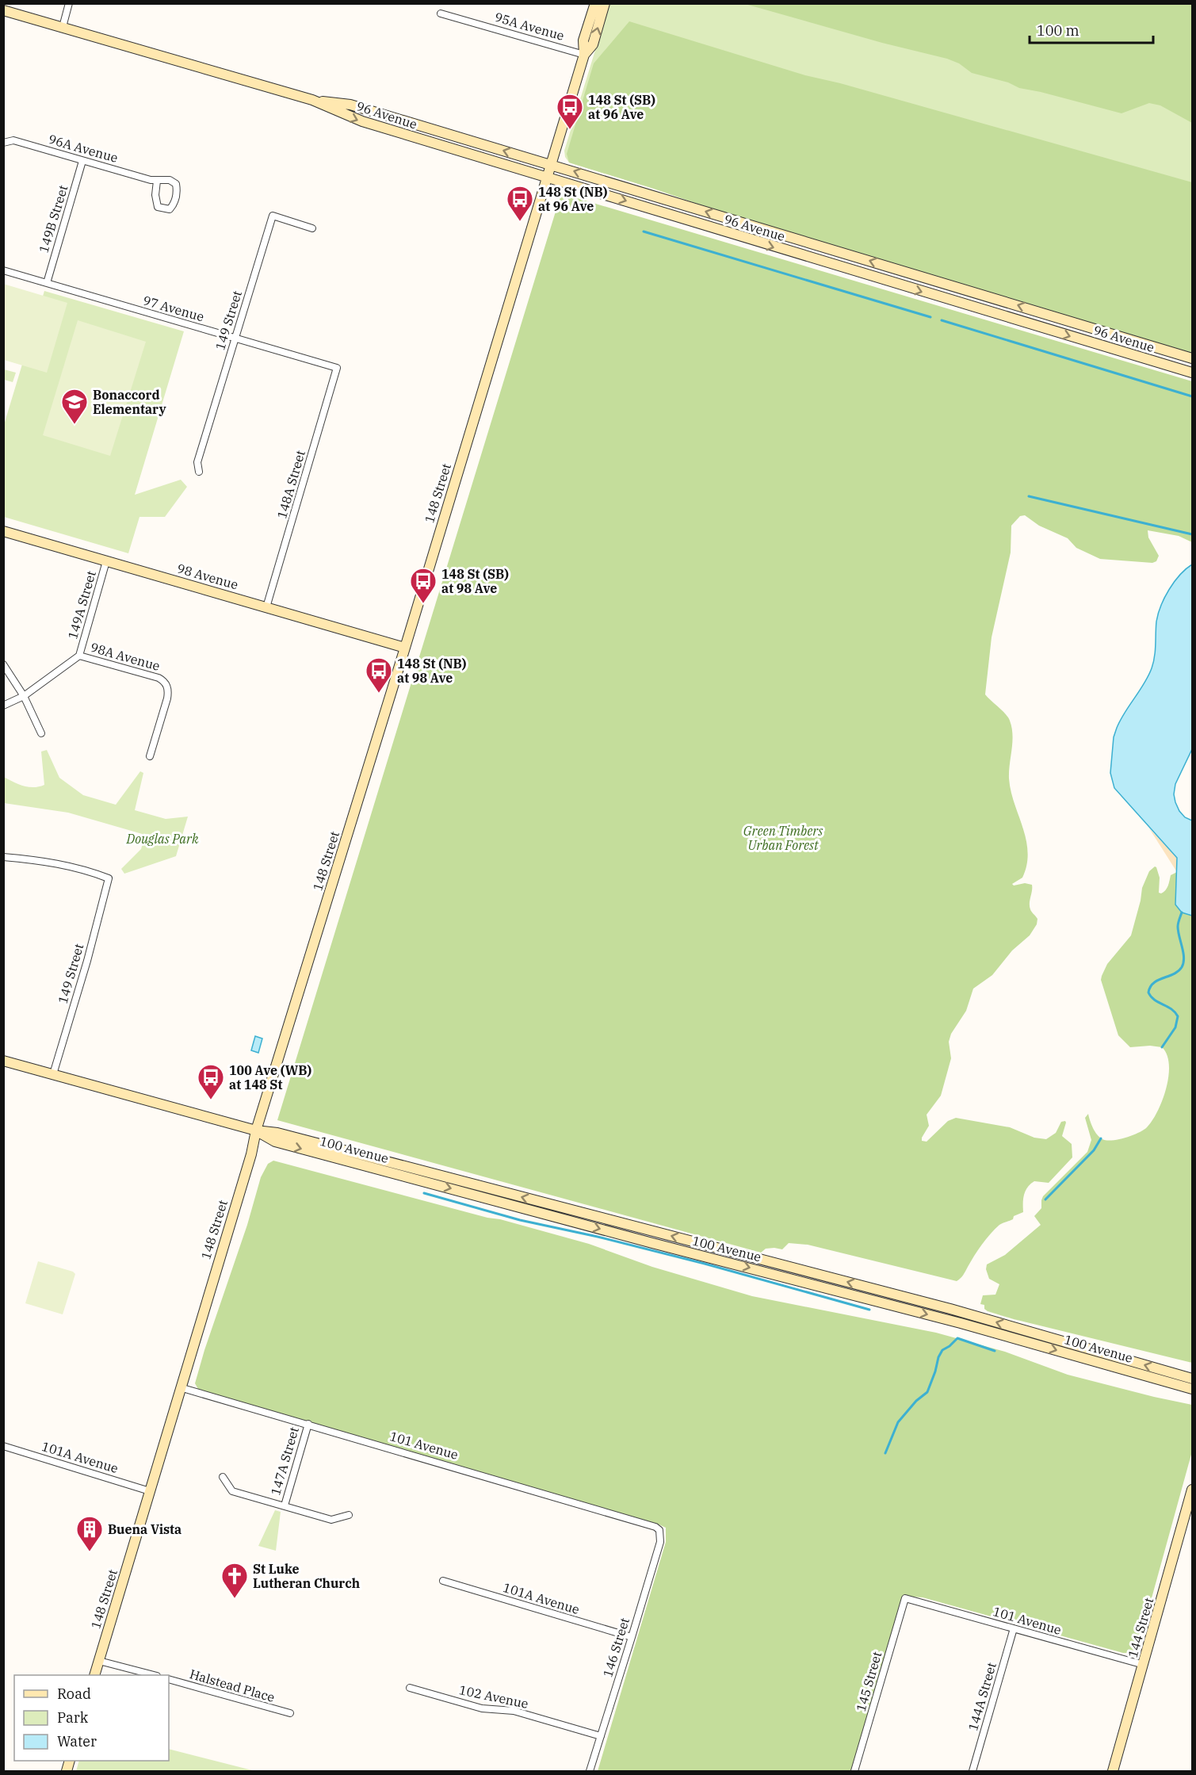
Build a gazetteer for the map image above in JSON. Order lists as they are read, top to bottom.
{
  "streets": {
    "main road": [
      "96 Avenue",
      "148 Street",
      "98 Avenue",
      "100 Avenue",
      "144 Street"
    ],
    "street": [
      "95A Avenue",
      "96A Avenue",
      "149B Street",
      "97 Avenue",
      "149 Street",
      "148A Street",
      "149A Street",
      "98A Avenue",
      "101 Avenue",
      "101A Avenue",
      "147A Street",
      "146 Street",
      "145 Street",
      "Halstead Place",
      "102 Avenue",
      "144A Street"
    ]
  },
  "crossings": [
    ["95A Avenue", "148 Street"],
    ["96 Avenue", "148 Street"],
    ["96A Avenue", "149B Street"],
    ["149B Street", "97 Avenue"],
    ["97 Avenue", "149 Street"],
    ["97 Avenue", "148A Street"],
    ["149 Street", "100 Avenue"],
    ["148A Street", "98 Avenue"],
    ["148 Street", "98 Avenue"],
    ["148 Street", "100 Avenue"],
    ["148 Street", "101 Avenue"],
    ["148 Street", "101A Avenue"],
    ["98 Avenue", "149A Street"],
    ["149A Street", "98A Avenue"],
    ["101 Avenue", "147A Street"],
    ["101 Avenue", "144 Street"],
    ["101 Avenue", "146 Street"],
    ["101 Avenue", "145 Street"],
    ["101 Avenue", "144A Street"],
    ["101A Avenue", "146 Street"],
    ["146 Street", "102 Avenue"]
  ],
  "parks": ["Green Timbers Urban Forest", "Douglas Park"],
  "places": {
    "bus stop": [
      "148 St (SB) at 96 Ave",
      "148 St (NB) at 96 Ave",
      "148 St (SB) at 98 Ave",
      "148 St (NB) at 98 Ave",
      "100 Ave (WB) at 148 St"
    ],
    "school or university": ["Bonaccord Elementary"],
    "building": ["Buena Vista"],
    "church": ["St Luke Lutheran Church"]
  },
  "legend": ["Road", "Park", "Water"],
  "scale_bar": "100 m"
}
